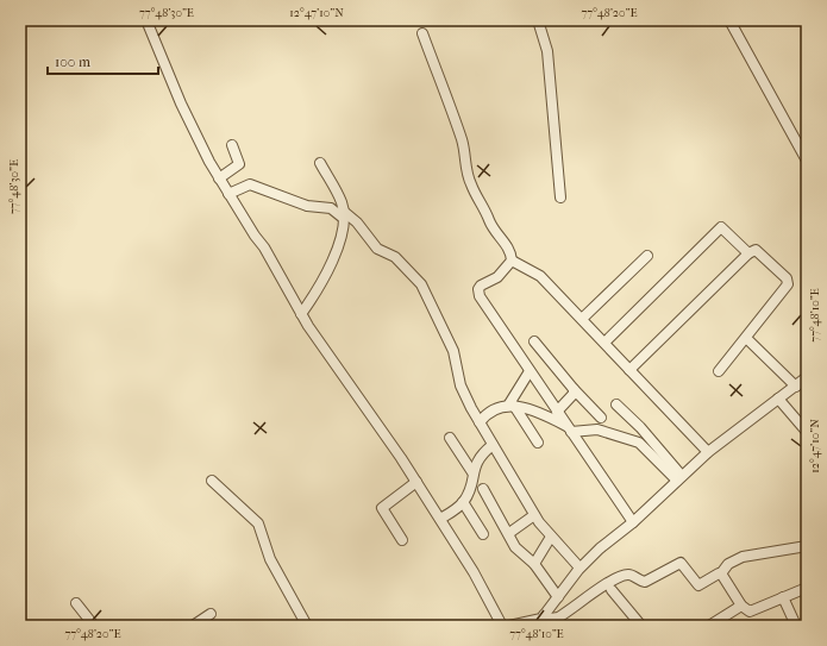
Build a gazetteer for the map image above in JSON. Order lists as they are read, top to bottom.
{
  "scale_bar": "100 m",
  "coordinates": [
    "77°48'30\"E",
    "12°47'10\"N",
    "77°48'20\"E",
    "77°48'10\"E"
  ]
}
